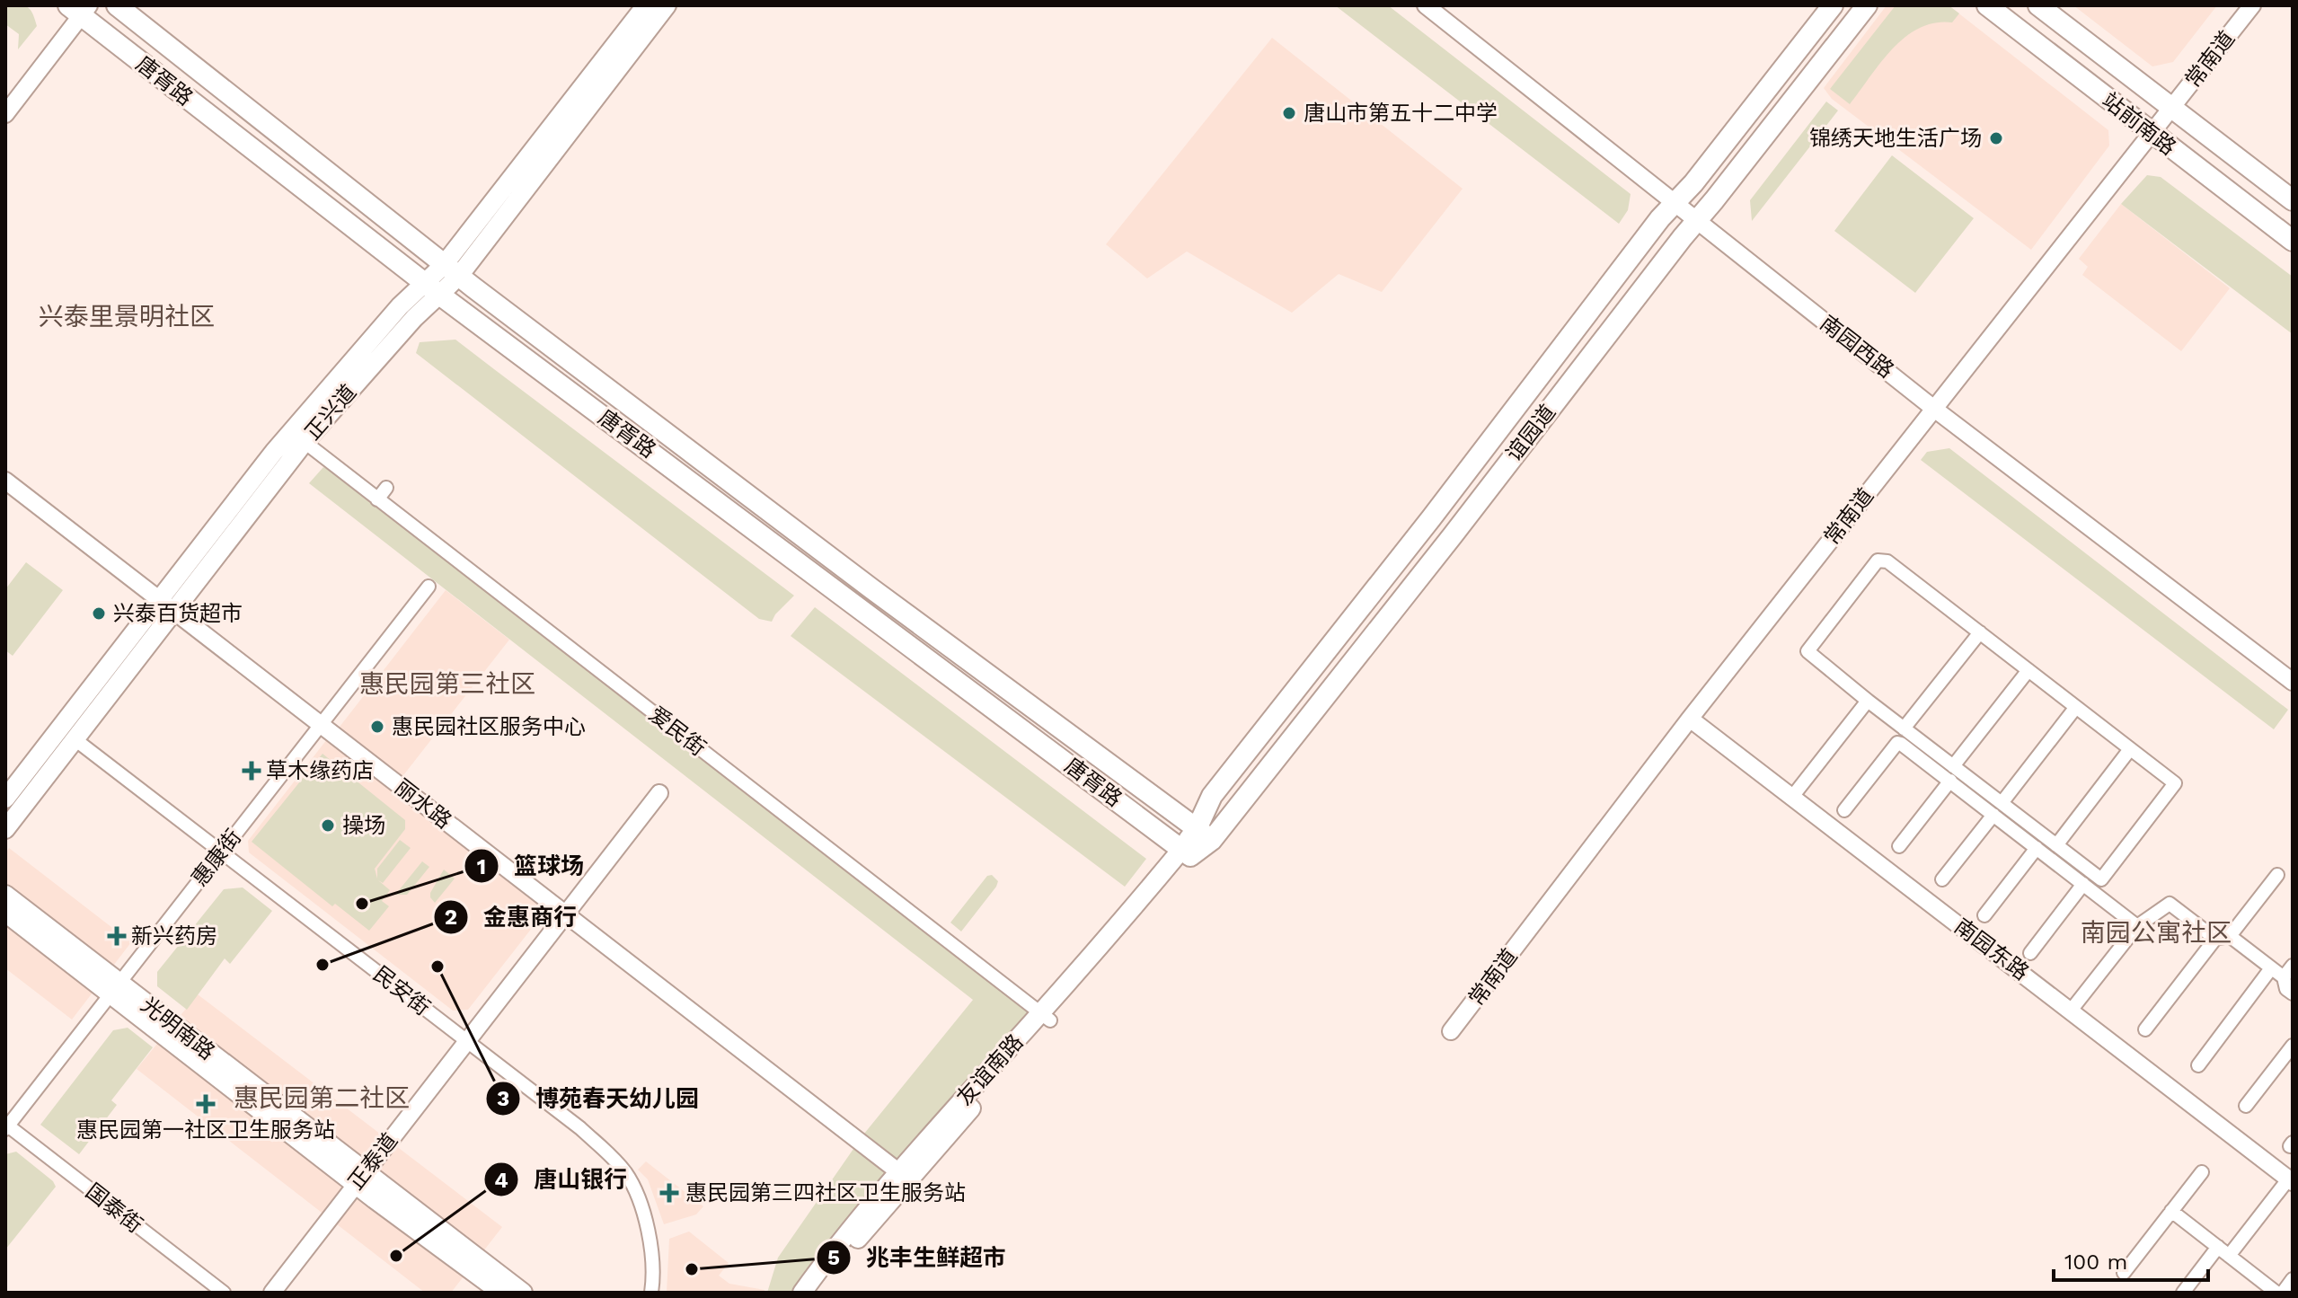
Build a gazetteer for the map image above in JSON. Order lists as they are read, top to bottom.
{
  "streets": {
    "main road": [
      "唐胥路",
      "站前南路",
      "正兴道",
      "谊园道",
      "光明南路",
      "友谊南路"
    ],
    "street": [
      "常南道",
      "南园西路",
      "爱民街",
      "丽水路",
      "惠康街",
      "南园东路",
      "民安街",
      "正泰道",
      "国泰街"
    ]
  },
  "crossings": [
    ["常南道", "站前南路"],
    ["常南道", "南园西路"],
    ["常南道", "南园东路"],
    ["唐胥路", "正兴道"],
    ["唐胥路", "谊园道"],
    ["唐胥路", "友谊南路"],
    ["南园西路", "谊园道"],
    ["正兴道", "爱民街"],
    ["正兴道", "丽水路"],
    ["正兴道", "民安街"],
    ["谊园道", "友谊南路"],
    ["爱民街", "友谊南路"],
    ["丽水路", "惠康街"],
    ["丽水路", "友谊南路"],
    ["丽水路", "正泰道"],
    ["惠康街", "民安街"],
    ["惠康街", "光明南路"],
    ["惠康街", "国泰街"],
    ["民安街", "正泰道"],
    ["光明南路", "正泰道"]
  ],
  "districts": [
    "兴泰里景明社区",
    "惠民园第三社区",
    "南园公寓社区",
    "惠民园第二社区"
  ],
  "places": {
    "other": [
      "唐山市第五十二中学",
      "锦绣天地生活广场",
      "兴泰百货超市",
      "惠民园社区服务中心",
      "操场",
      "篮球场",
      "金惠商行",
      "博苑春天幼儿园",
      "唐山银行",
      "兆丰生鲜超市"
    ],
    "health": [
      "草木缘药店",
      "新兴药房",
      "惠民园第一社区卫生服务站",
      "惠民园第三四社区卫生服务站"
    ]
  },
  "scale_bar": "100 m"
}
